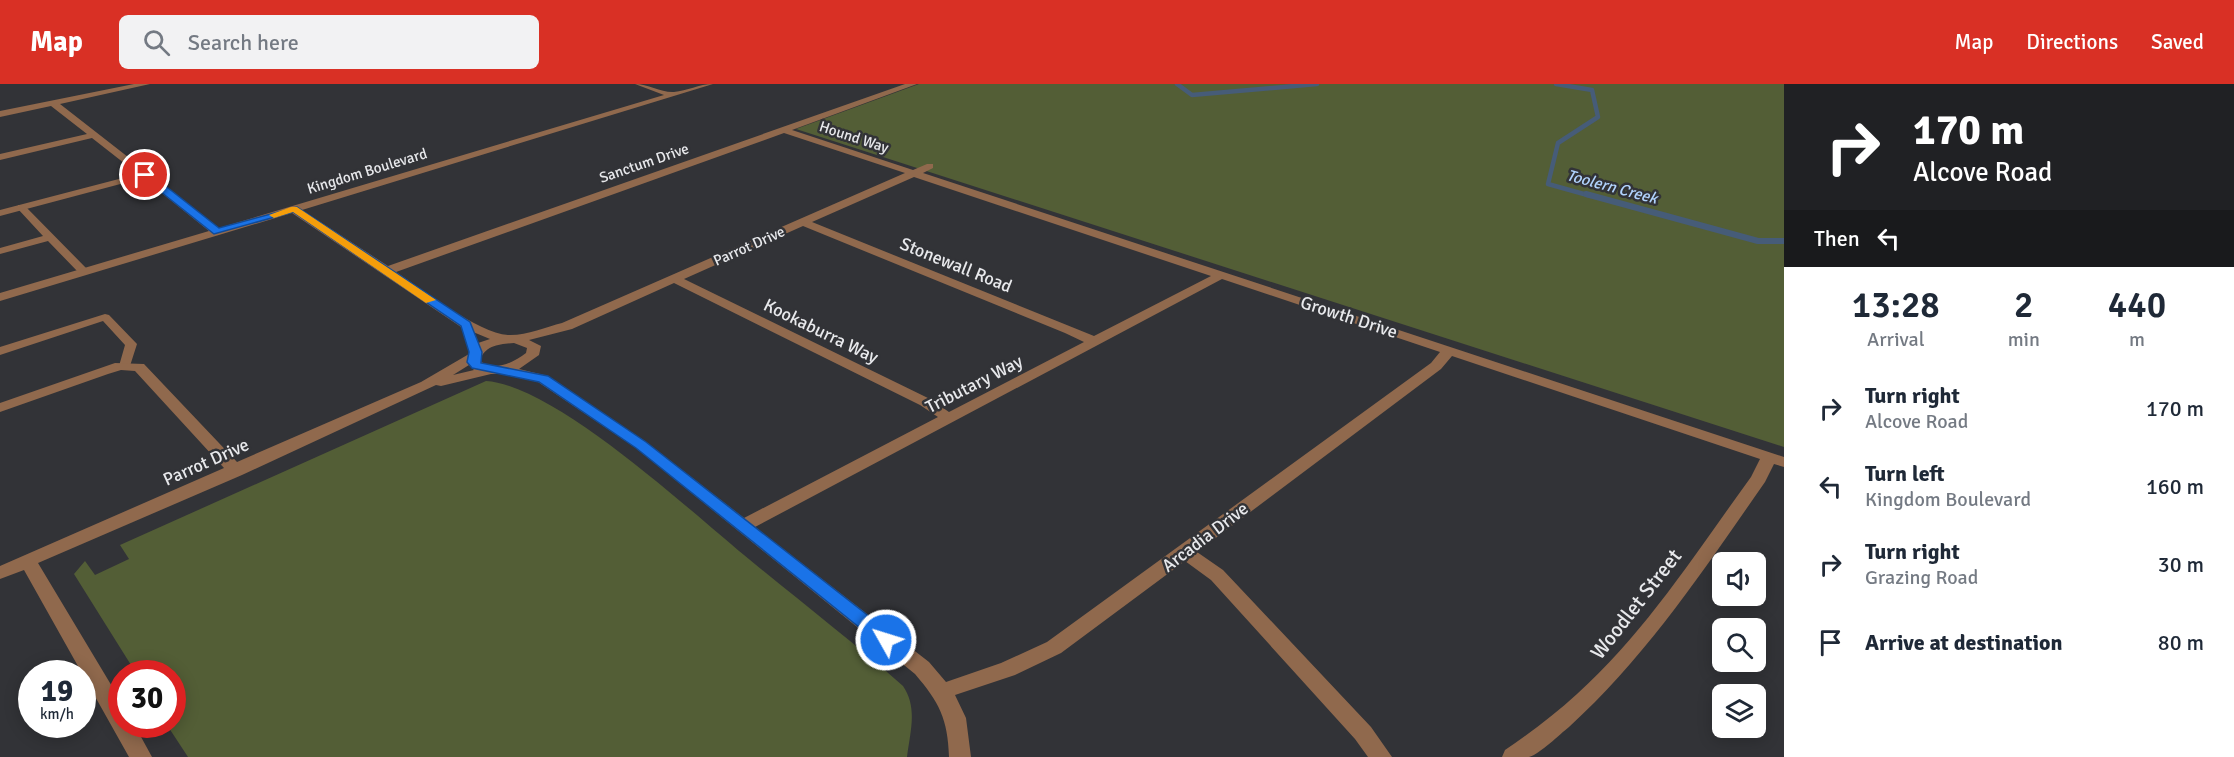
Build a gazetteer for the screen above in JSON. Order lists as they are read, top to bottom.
{
  "streets": {
    "street": [
      "Hound Way",
      "Sanctum Drive",
      "Kingdom Boulevard",
      "Parrot Drive",
      "Stonewall Road",
      "Growth Drive",
      "Kookaburra Way",
      "Tributary Way",
      "Arcadia Drive",
      "Woodlet Street"
    ]
  },
  "crossings": [
    ["Hound Way", "Sanctum Drive"],
    ["Hound Way", "Parrot Drive"],
    ["Hound Way", "Growth Drive"],
    ["Parrot Drive", "Stonewall Road"],
    ["Parrot Drive", "Growth Drive"],
    ["Parrot Drive", "Kookaburra Way"],
    ["Stonewall Road", "Tributary Way"],
    ["Growth Drive", "Tributary Way"],
    ["Growth Drive", "Arcadia Drive"],
    ["Growth Drive", "Woodlet Street"],
    ["Kookaburra Way", "Tributary Way"]
  ],
  "water": ["Toolern Creek"],
  "page": {
    "header": "Map",
    "search": "Search here",
    "nav": ["Map", "Directions", "Saved"],
    "turn": ["170 m", "Alcove Road"],
    "then": "Then",
    "eta": [
      "13:28",
      "Arrival",
      "2",
      "min",
      "440",
      "m"
    ],
    "list": [
      {
        "name": "Turn right",
        "note": "Alcove Road",
        "value": "170 m"
      },
      {
        "name": "Turn left",
        "note": "Kingdom Boulevard",
        "value": "160 m"
      },
      {
        "name": "Turn right",
        "note": "Grazing Road",
        "value": "30 m"
      },
      {
        "name": "Arrive at destination",
        "value": "80 m"
      }
    ],
    "speed": "19 km/h",
    "limit": "30"
  }
}
